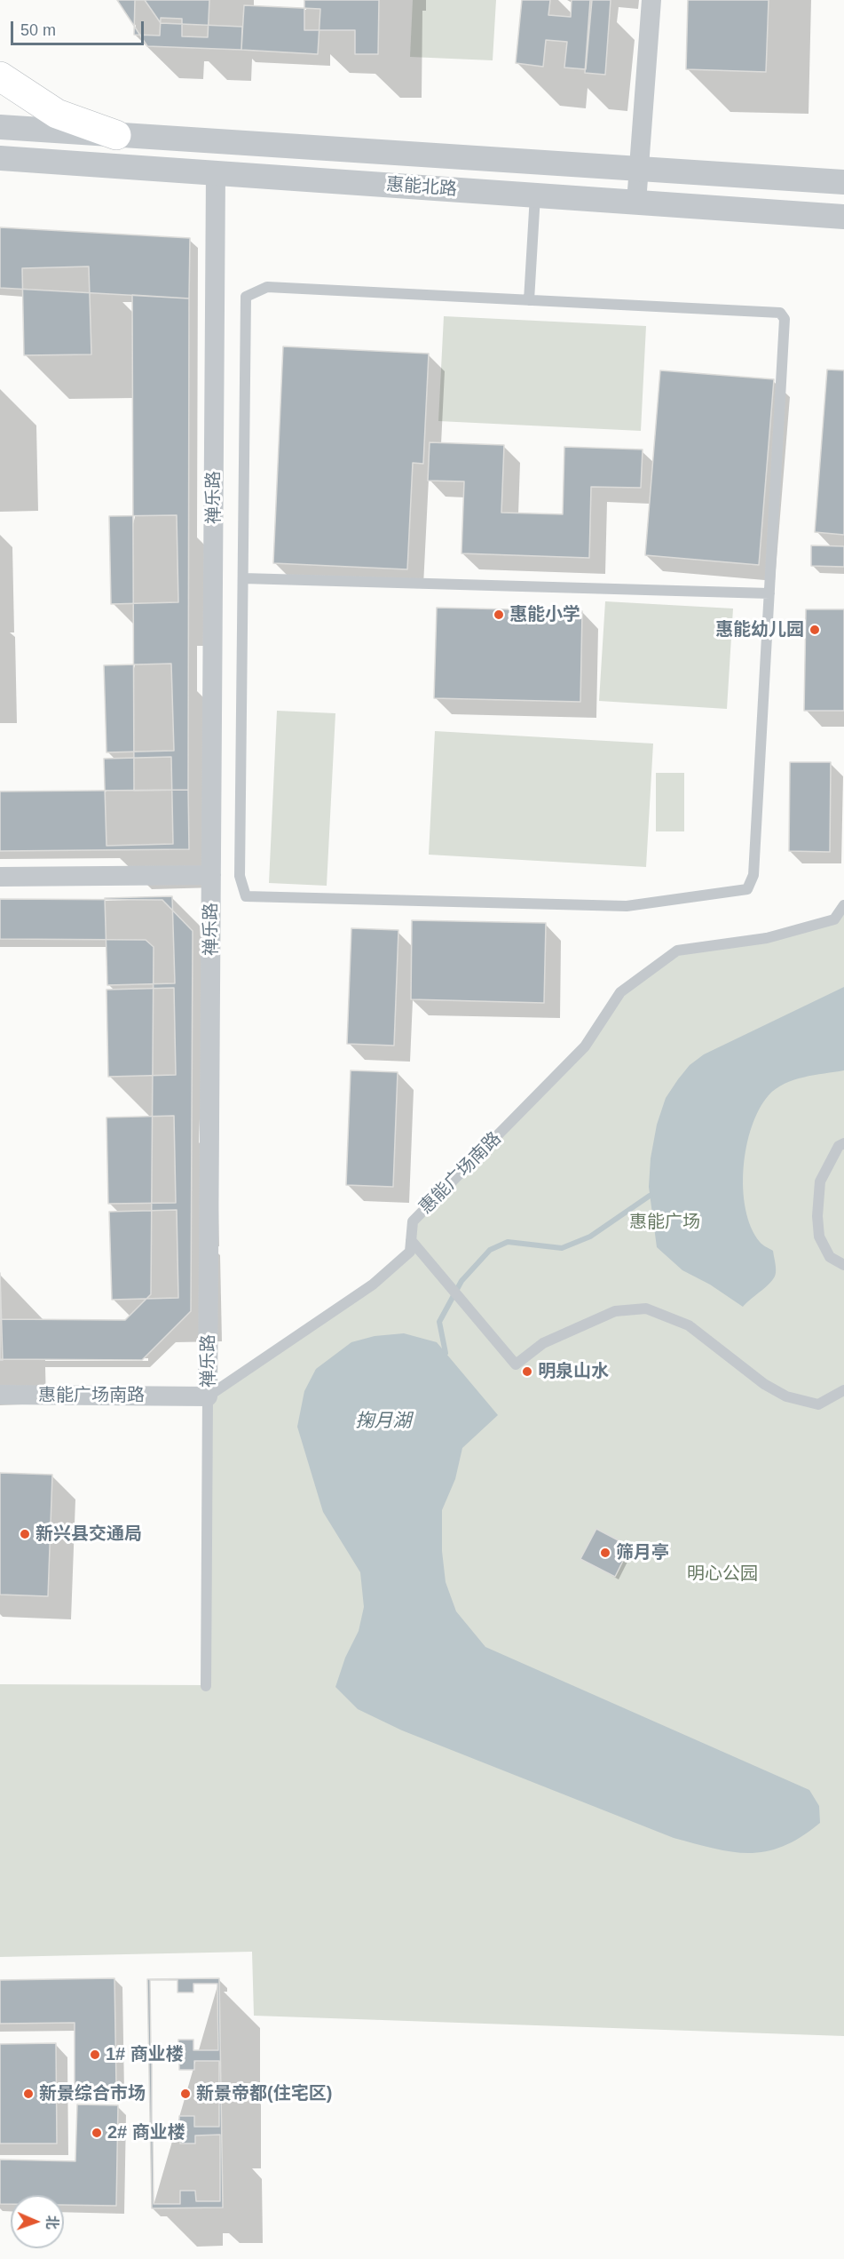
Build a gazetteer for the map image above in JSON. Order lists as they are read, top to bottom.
{
  "streets": {
    "street": ["惠能北路", "禅乐路", "惠能广场南路"]
  },
  "crossings": [
    ["惠能北路", "禅乐路"],
    ["禅乐路", "惠能广场南路"]
  ],
  "water": ["掬月湖"],
  "parks": ["惠能广场", "明心公园"],
  "places": [
    "惠能小学",
    "惠能幼儿园",
    "明泉山水",
    "新兴县交通局",
    "筛月亭",
    "1# 商业楼",
    "新景综合市场",
    "新景帝都(住宅区)",
    "2# 商业楼"
  ],
  "scale_bar": "50 m",
  "north": "right"
}
